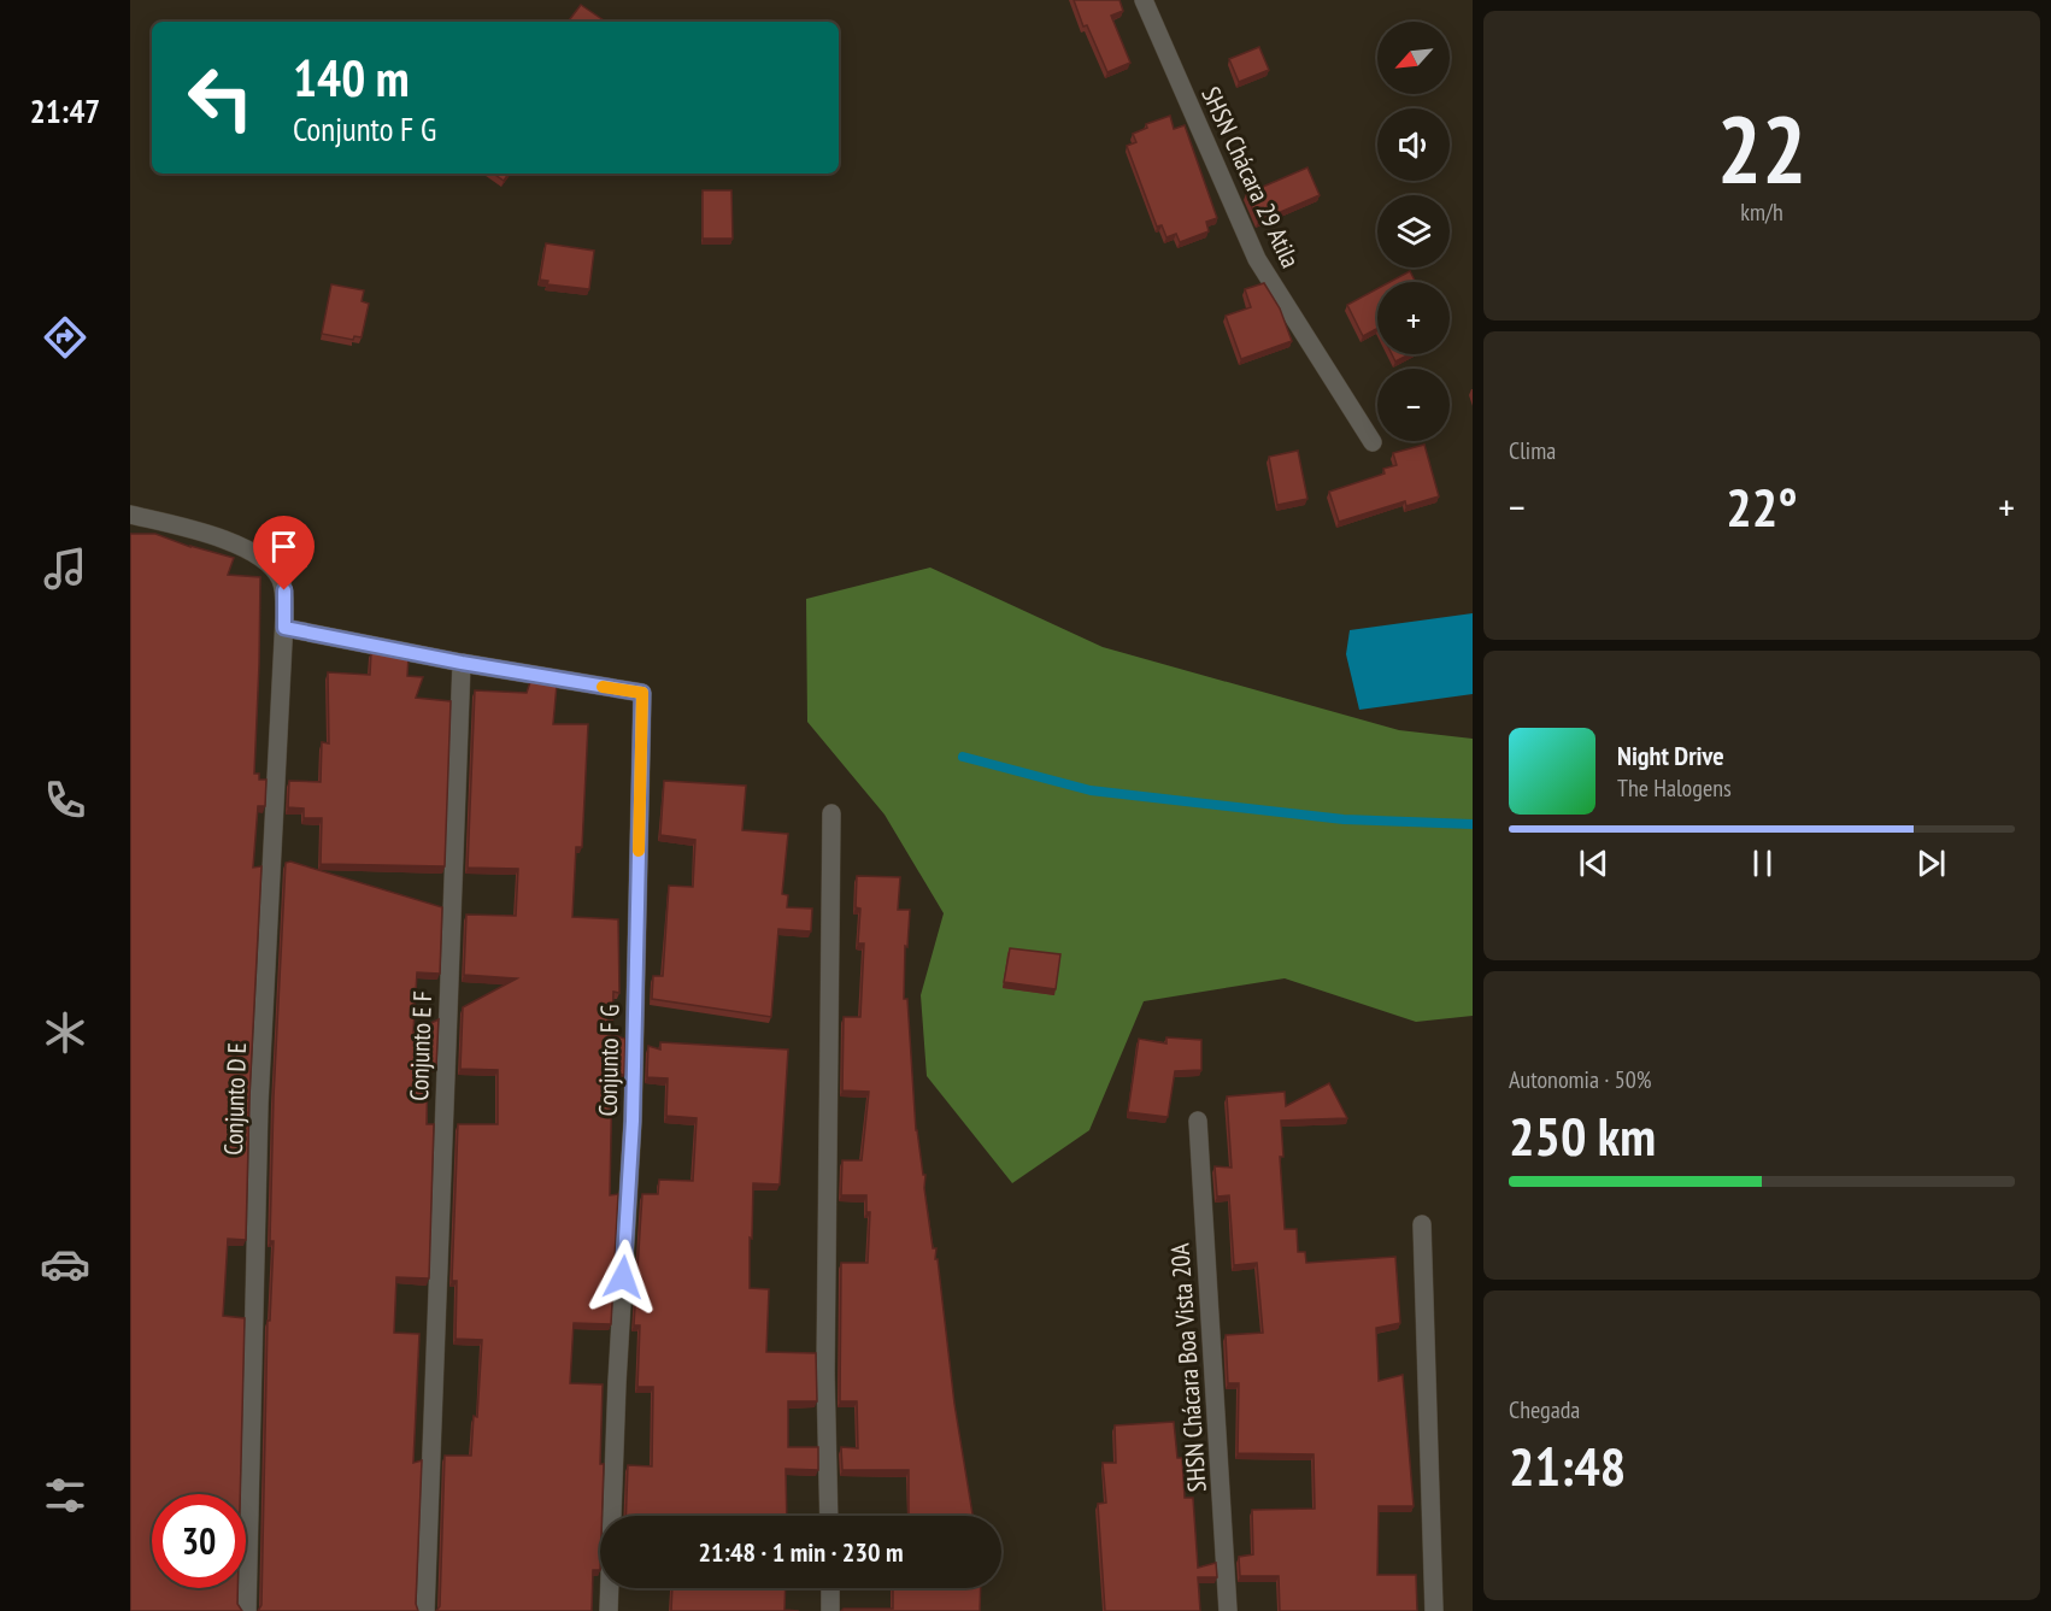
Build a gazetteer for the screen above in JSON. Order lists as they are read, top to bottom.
{
  "streets": {
    "street": [
      "SHSN Chácara 29 Atila",
      "Conjunto E F",
      "Conjunto F G",
      "Conjunto D E",
      "SHSN Chácara Boa Vista 20A"
    ]
  },
  "crossings": [
    ["Conjunto E F", "Conjunto F G"]
  ],
  "north": "bottom left",
  "page": {
    "tabs": "21:47",
    "tile": [
      ["22", "km/h"],
      "Clima",
      ["Autonomia · 50%", "250 km"],
      ["Chegada", "21:48"]
    ],
    "map_buttons": ["+", "−"],
    "turn": ["140 m", "Conjunto F G"],
    "heat": ["−", "22°", "+"],
    "song": ["Night Drive", "The Halogens"],
    "limit": "30",
    "trip": "21:48 · 1 min · 230 m"
  }
}
